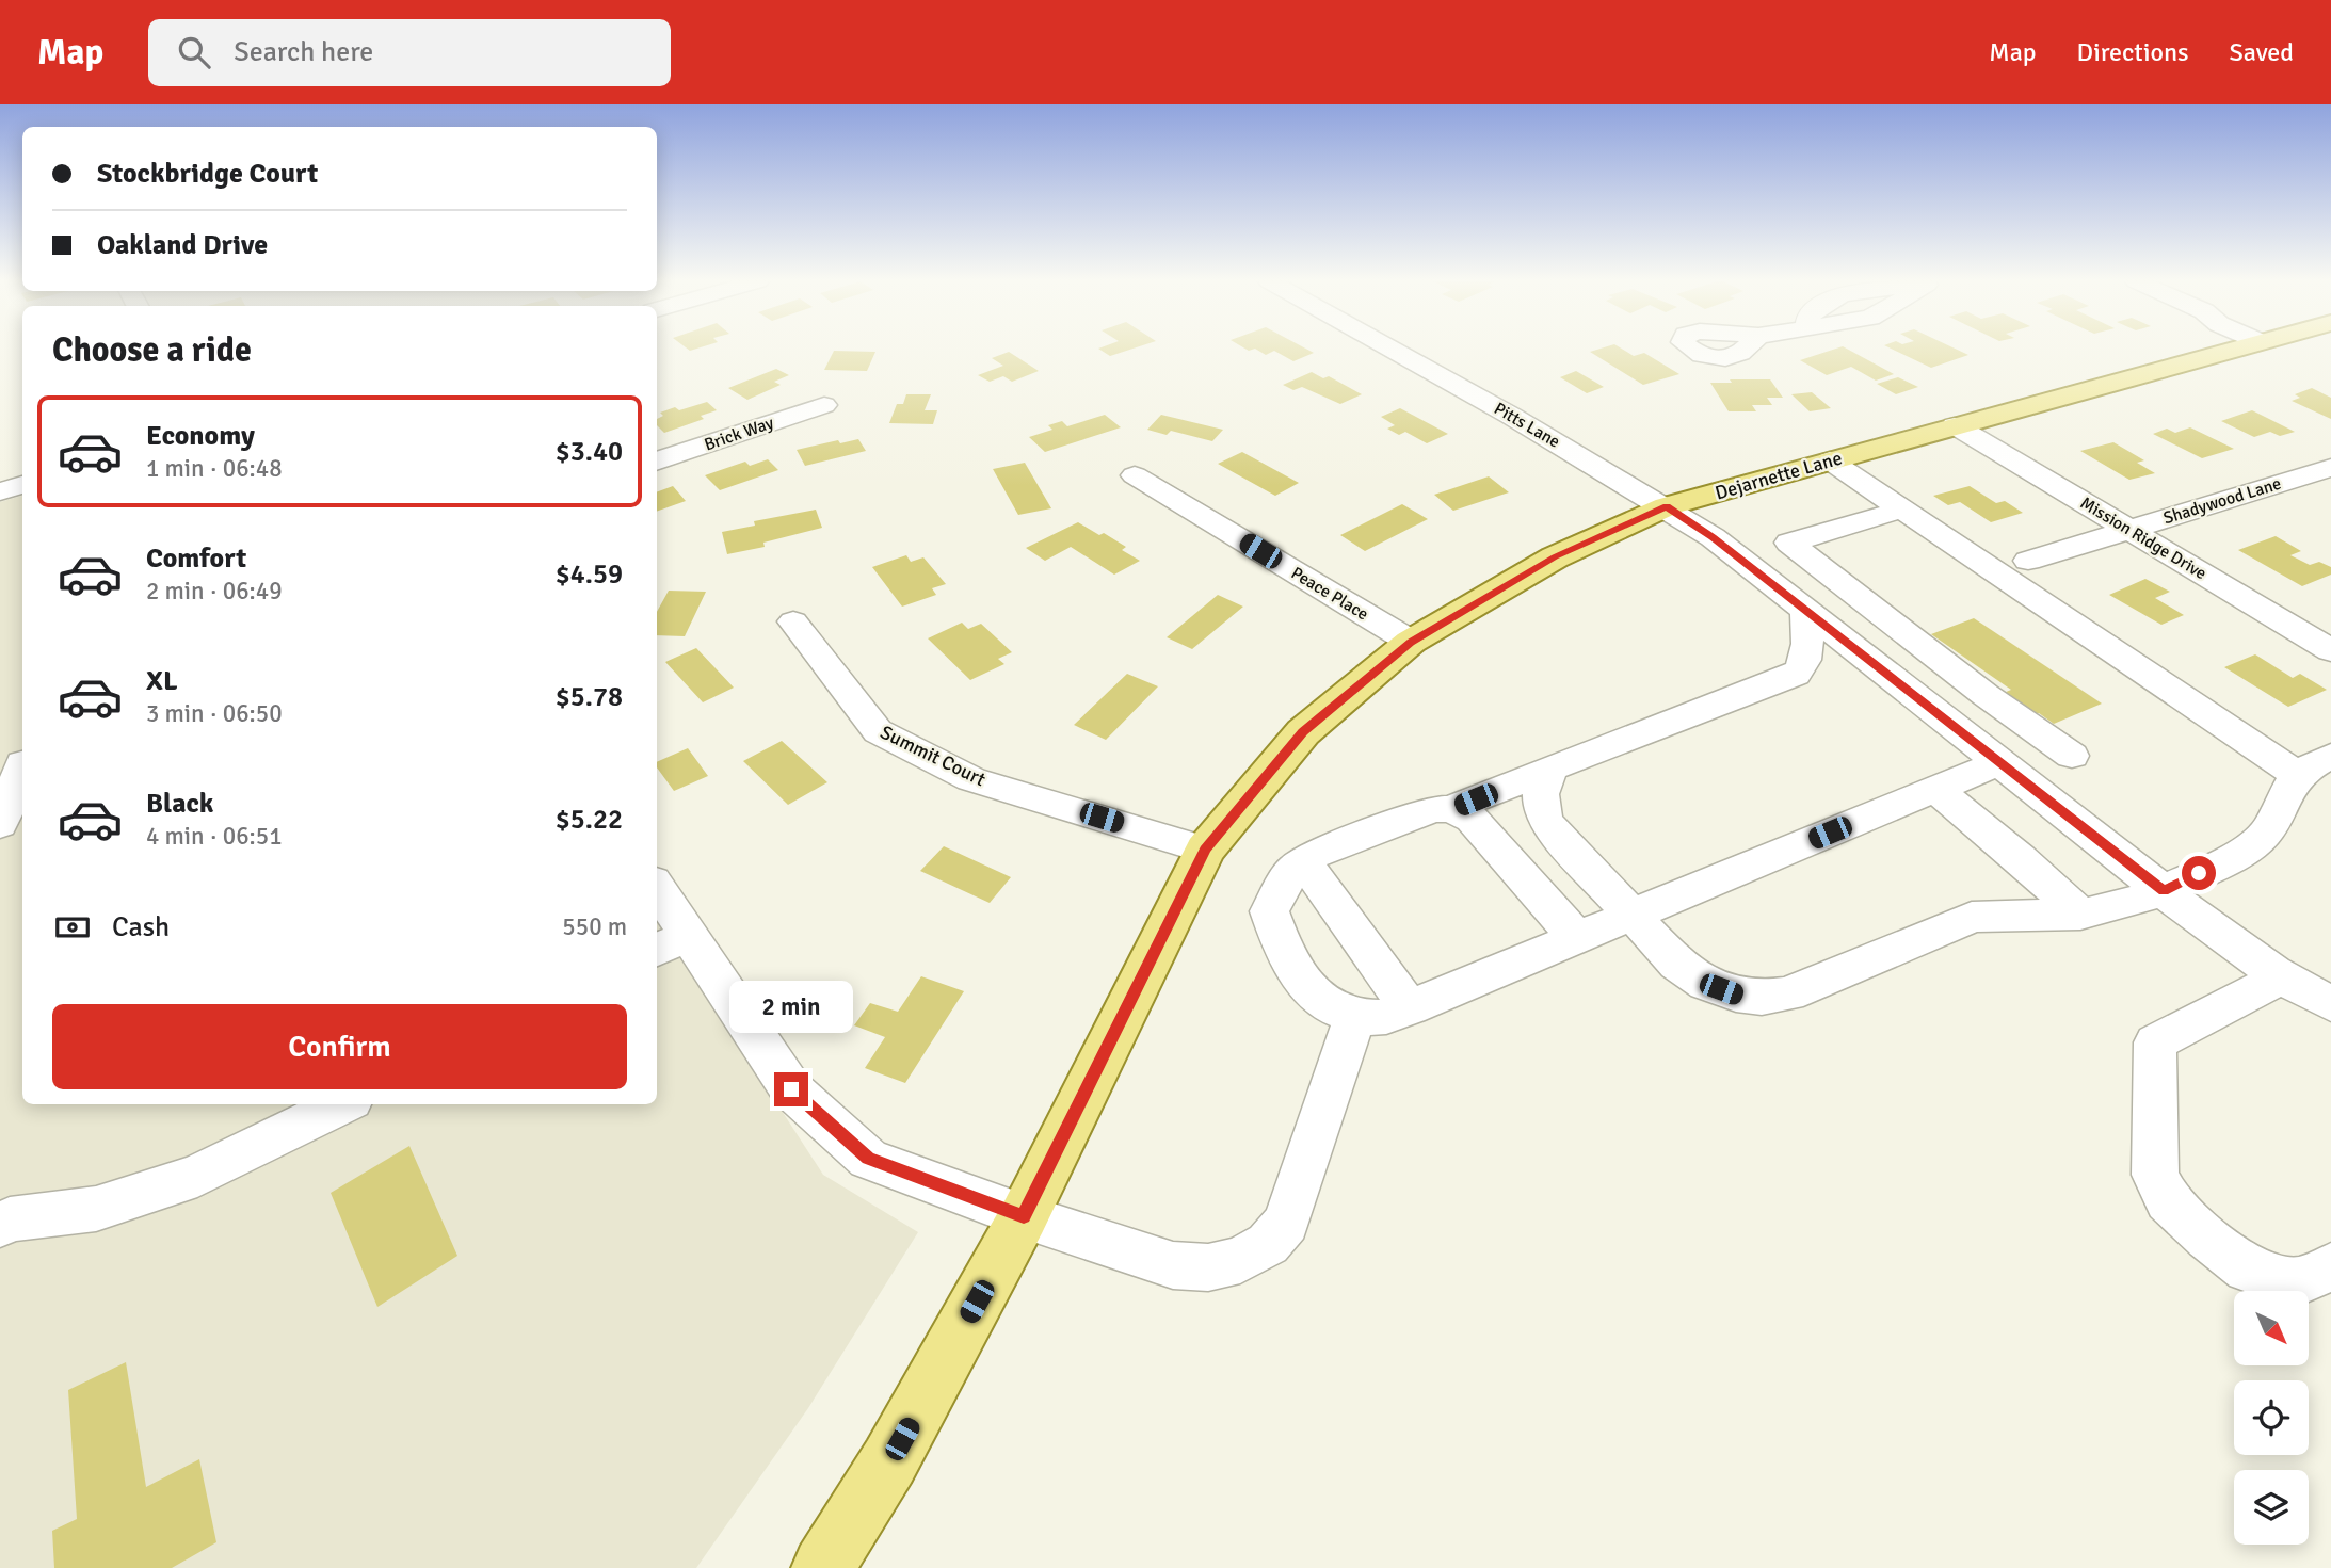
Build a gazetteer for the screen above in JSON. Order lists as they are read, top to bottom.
{
  "streets": {
    "main road": ["Dejarnette Lane"],
    "street": [
      "Pitts Lane",
      "Brick Way",
      "Shadywood Lane",
      "Mission Ridge Drive",
      "Peace Place",
      "Summit Court"
    ]
  },
  "crossings": [
    ["Pitts Lane", "Dejarnette Lane"],
    ["Dejarnette Lane", "Mission Ridge Drive"],
    ["Dejarnette Lane", "Peace Place"],
    ["Dejarnette Lane", "Summit Court"],
    ["Shadywood Lane", "Mission Ridge Drive"]
  ],
  "north": "bottom right",
  "page": {
    "header": "Map",
    "search": "Search here",
    "nav": ["Map", "Directions", "Saved"],
    "banner": ["Stockbridge Court", "Oakland Drive"],
    "heading": "Choose a ride",
    "list": [
      {
        "name": "Economy",
        "note": "1 min · 06:48",
        "value": "$3.40"
      },
      {
        "name": "Comfort",
        "note": "2 min · 06:49",
        "value": "$4.59"
      },
      {
        "name": "XL",
        "note": "3 min · 06:50",
        "value": "$5.78"
      },
      {
        "name": "Black",
        "note": "4 min · 06:51",
        "value": "$5.22"
      }
    ],
    "pay": ["Cash", "550 m"],
    "bubble": "2 min",
    "buttons": "Confirm"
  }
}
